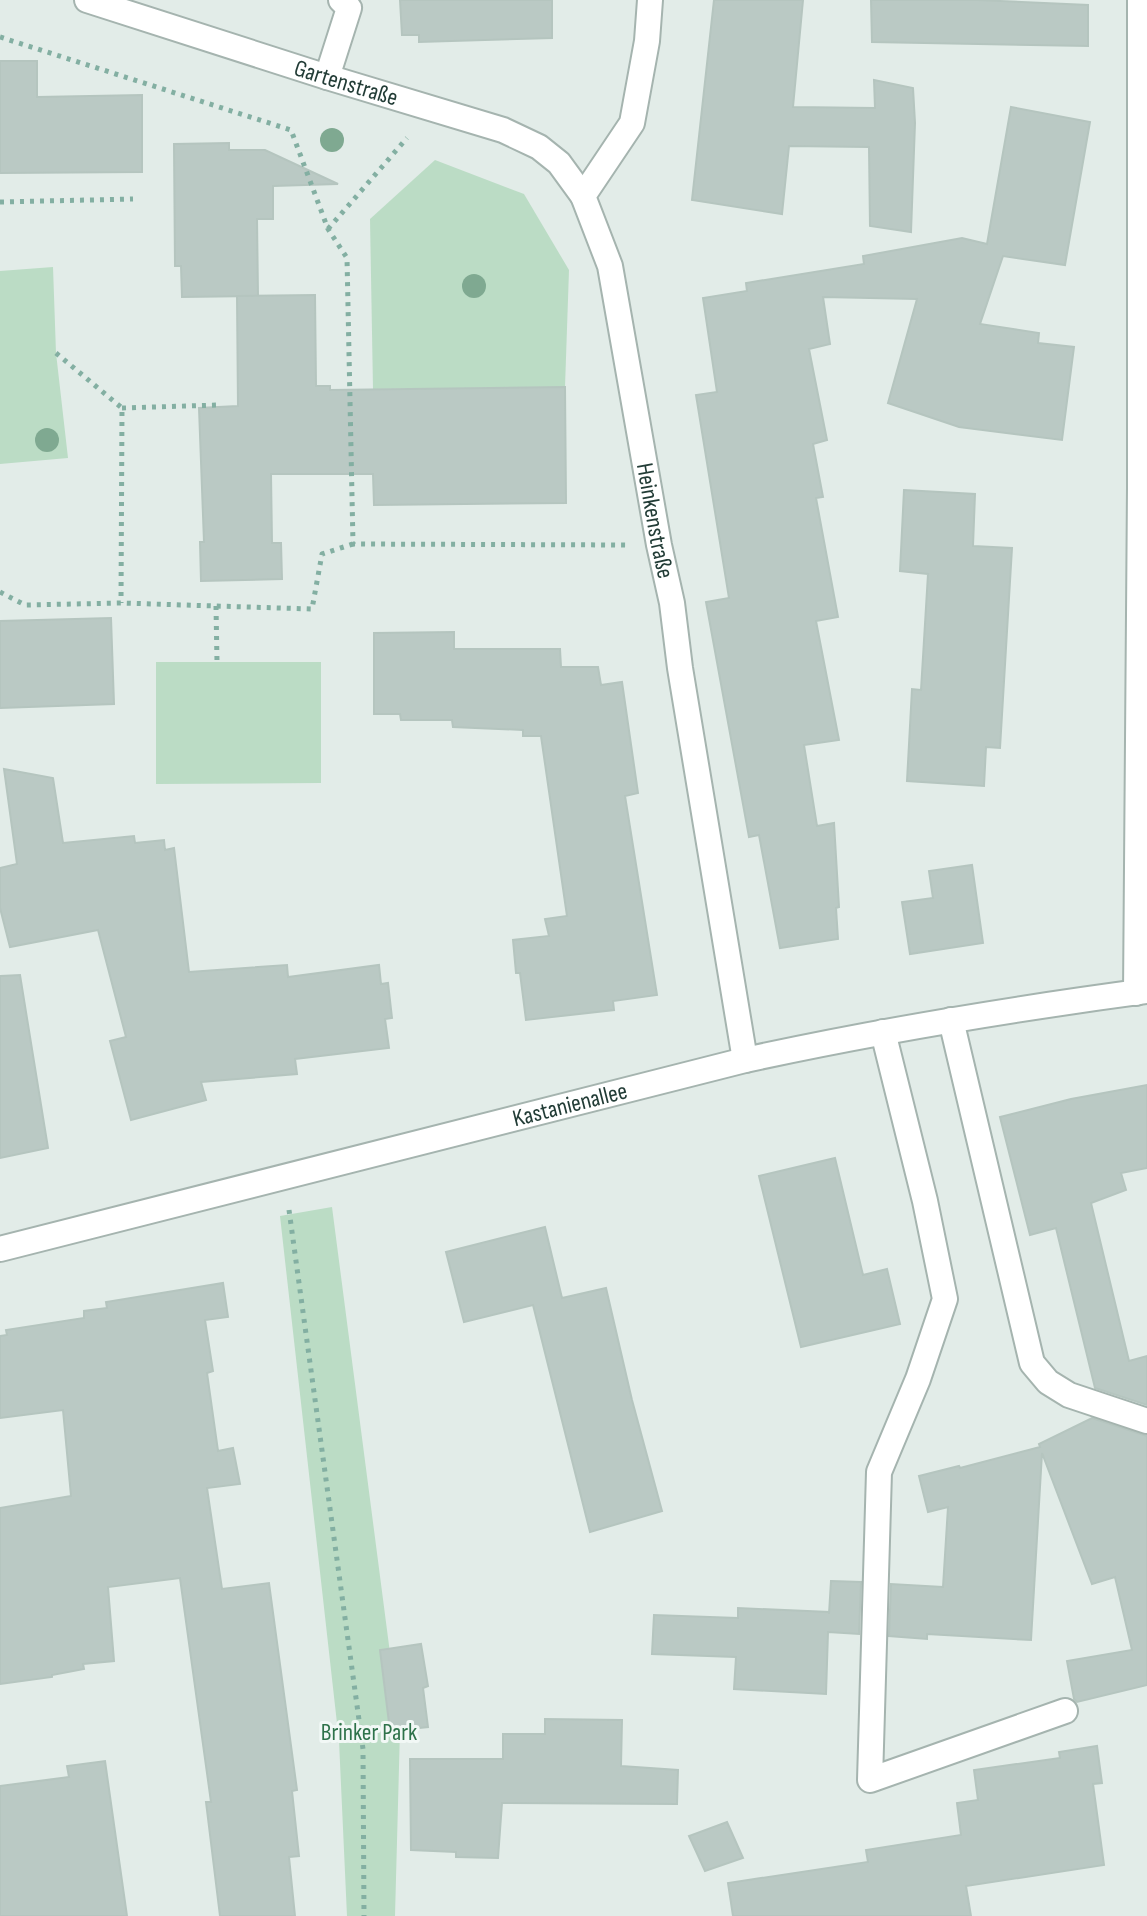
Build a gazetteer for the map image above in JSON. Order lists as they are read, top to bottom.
{
  "streets": {
    "street": ["Gartenstraße", "Heinkenstraße", "Kastanienallee"]
  },
  "crossings": [
    ["Gartenstraße", "Heinkenstraße"],
    ["Heinkenstraße", "Kastanienallee"]
  ],
  "parks": ["Brinker Park"]
}
